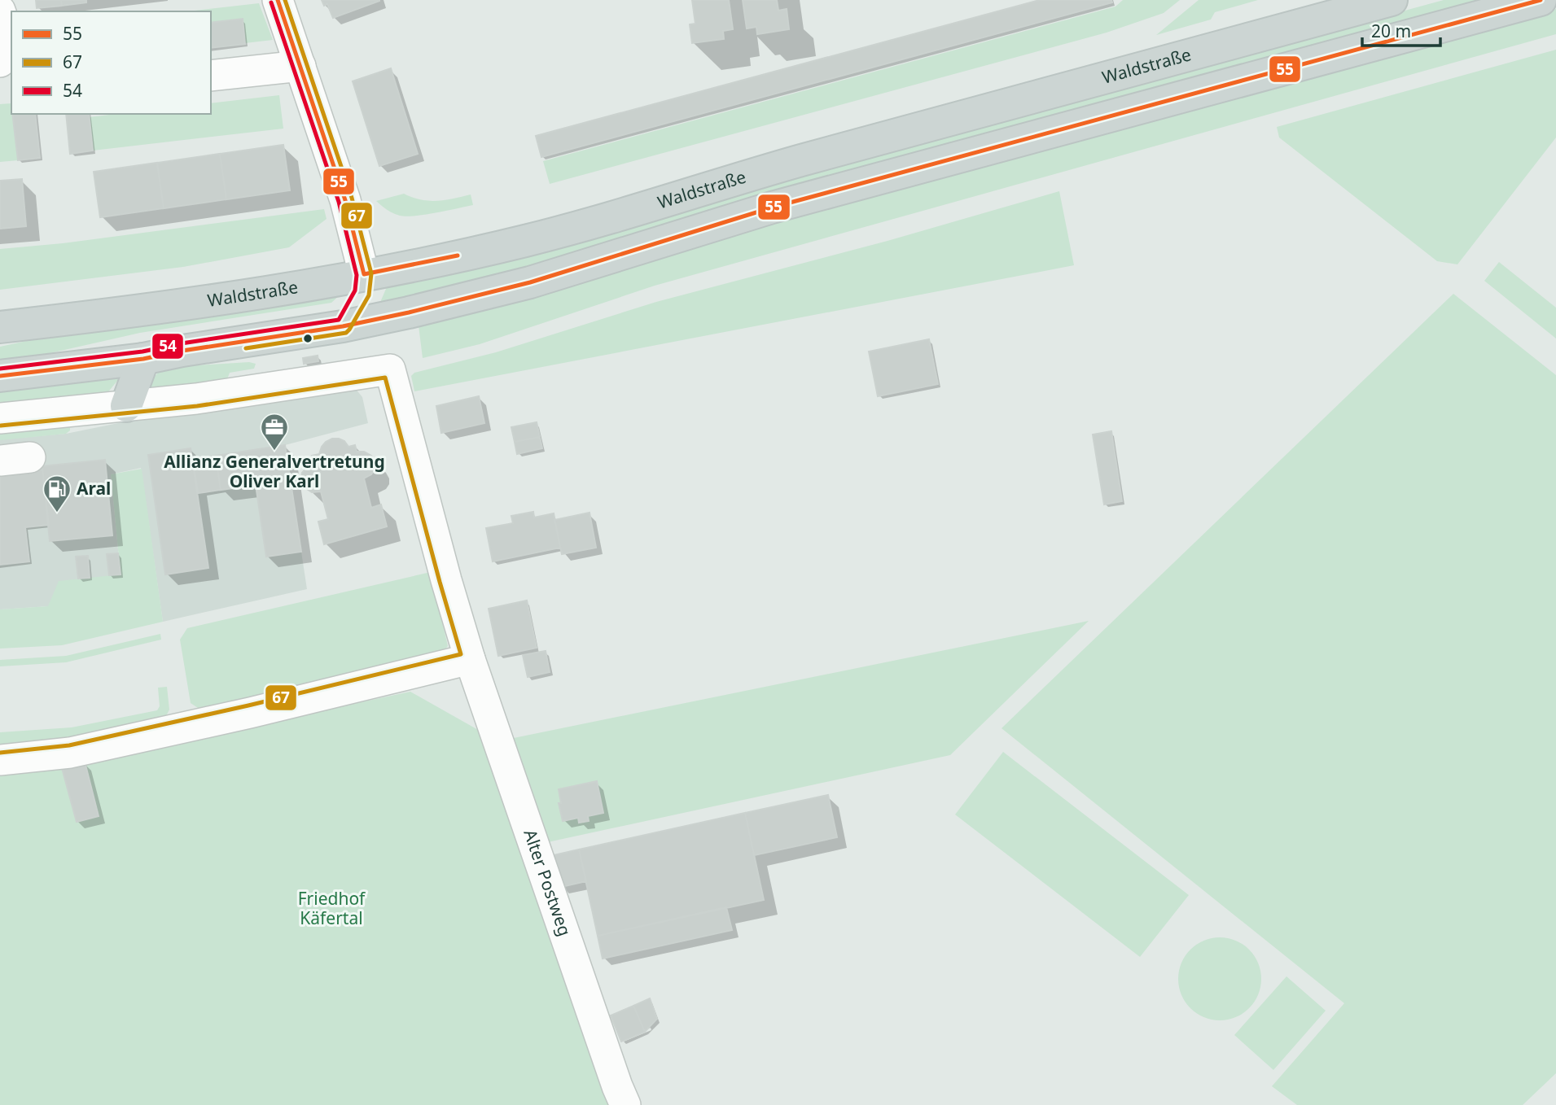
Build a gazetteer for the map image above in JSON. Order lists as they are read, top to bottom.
{
  "streets": {
    "main road": ["Waldstraße"],
    "street": ["Alter Postweg"]
  },
  "parks": ["Friedhof Käfertal"],
  "places": {
    "office": ["Allianz Generalvertretung Oliver Karl"],
    "fuel station": ["Aral"]
  },
  "lines": ["transit line 55", "transit line 67", "transit line 54"],
  "legend": ["55", "67", "54"],
  "scale_bar": "20 m"
}
